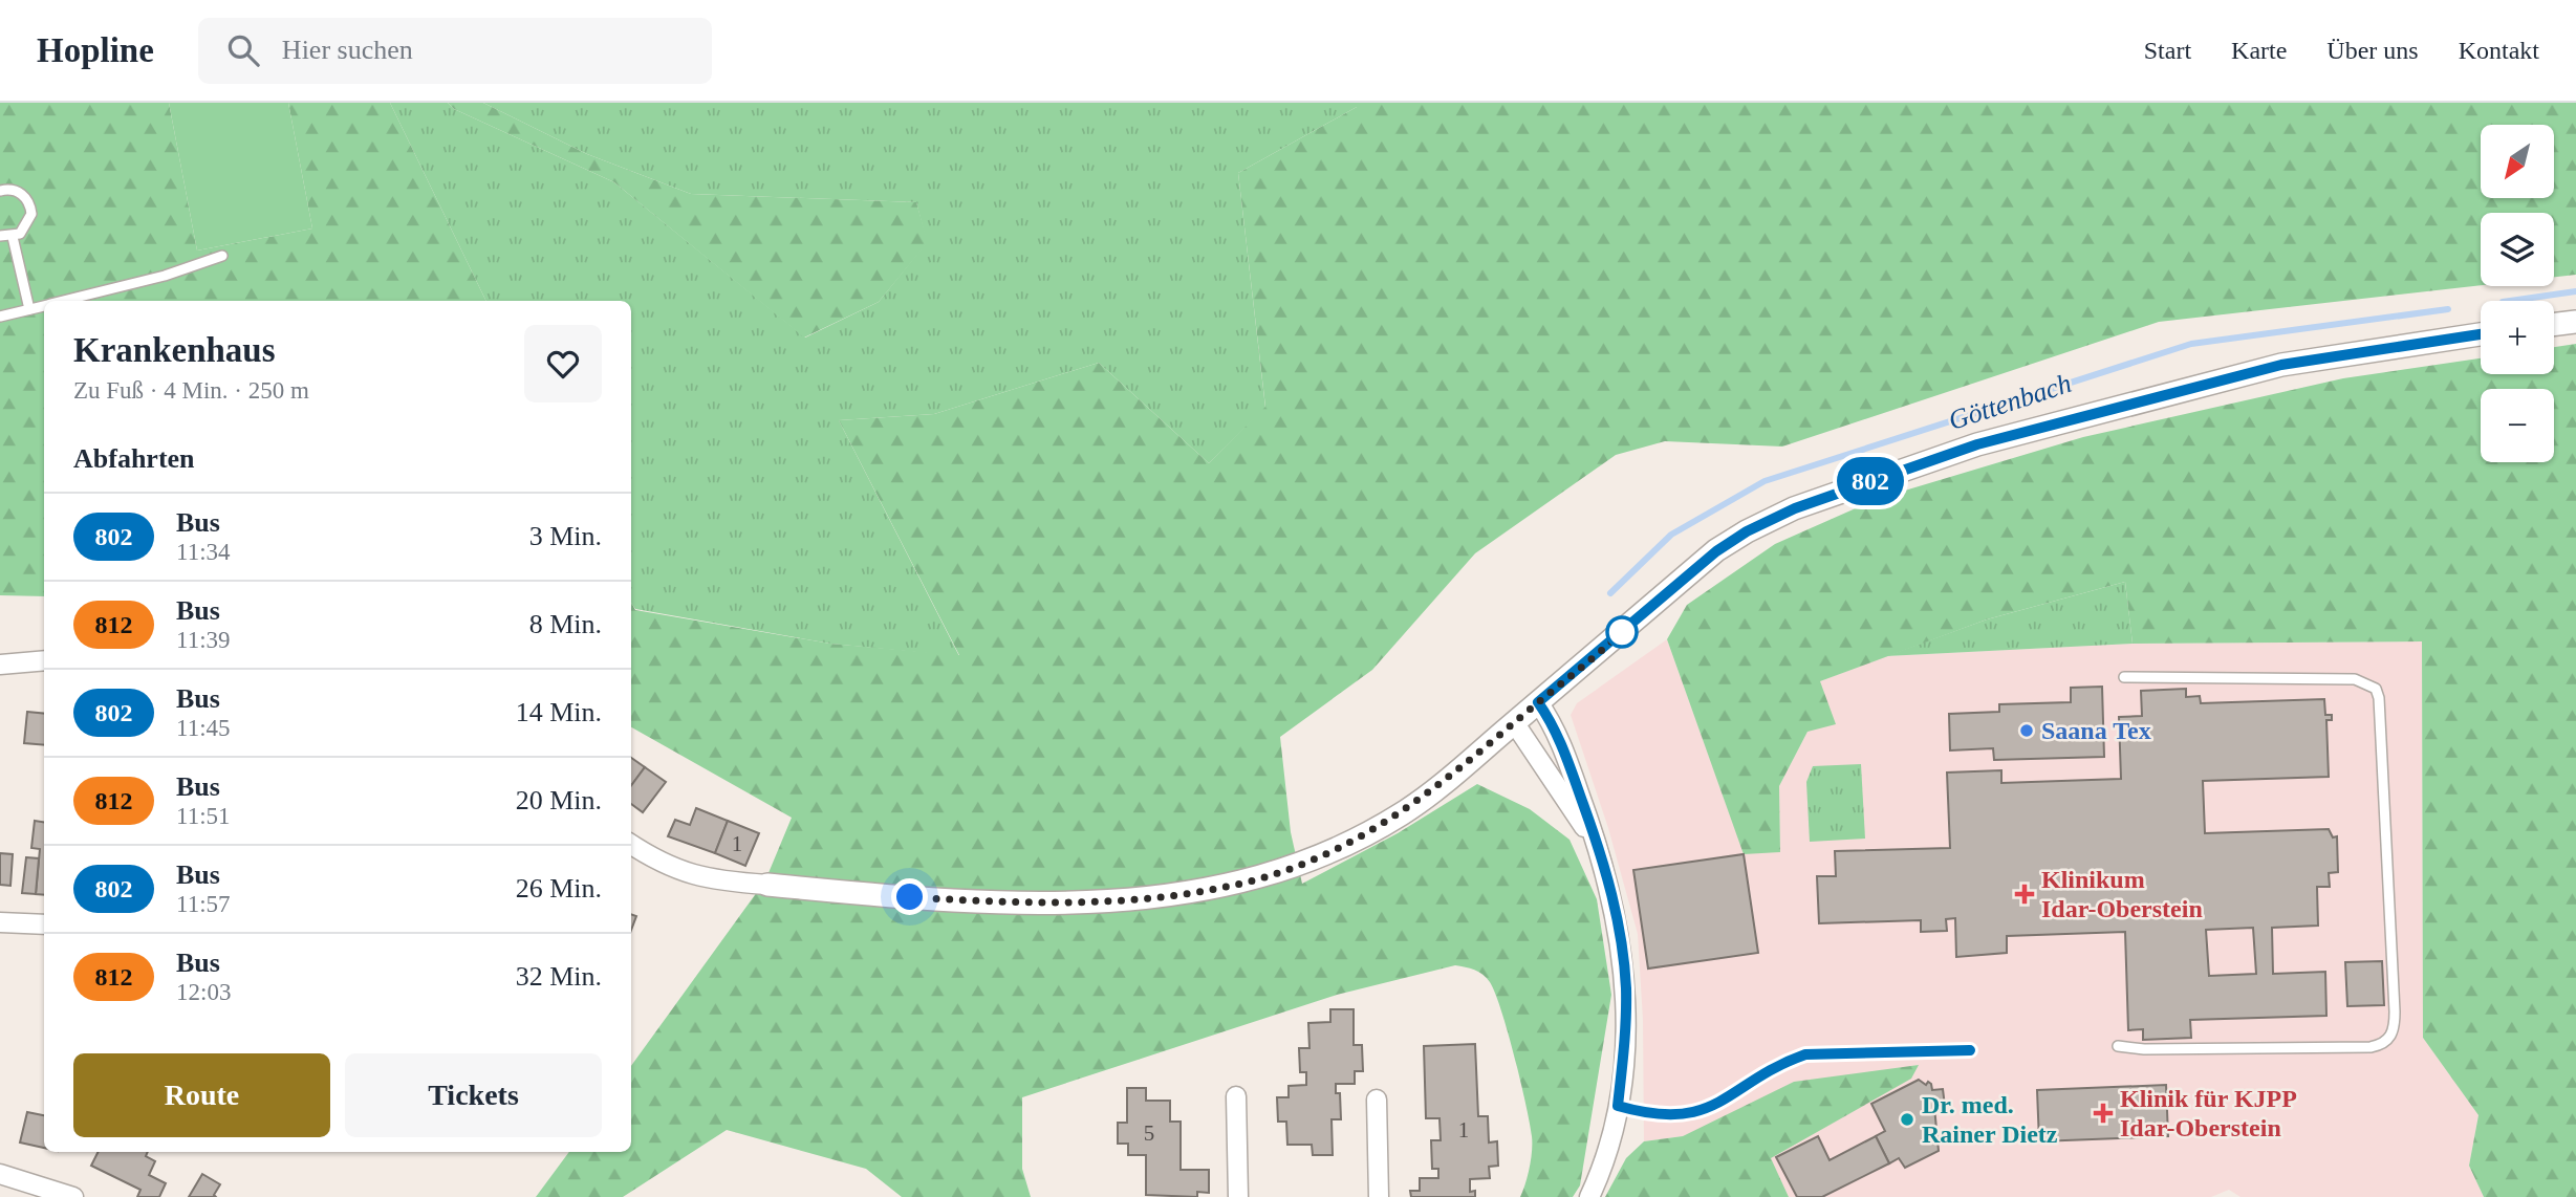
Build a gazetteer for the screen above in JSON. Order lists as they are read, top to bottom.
{
  "water": ["Göttenbach"],
  "places": {
    "other": ["Saana Tex", "Dr. med. Rainer Dietz"],
    "health": ["Klinikum Idar-Oberstein", "Klinik für KJPP Idar-Oberstein"]
  },
  "lines": ["bus line 802"],
  "house_numbers": ["1", "1", "5"],
  "north": "bottom left",
  "page": {
    "header": "Hopline",
    "search": "Hier suchen",
    "nav": [
      "Start",
      "Karte",
      "Über uns",
      "Kontakt"
    ],
    "on_map": "802",
    "map_buttons": ["+", "−"],
    "heading": [
      ["Krankenhaus", "Zu Fuß · 4 Min. · 250 m"],
      "Abfahrten"
    ],
    "list": [
      {
        "mark": "802",
        "name": "Bus",
        "note": "11:34",
        "value": "3 Min."
      },
      {
        "mark": "812",
        "name": "Bus",
        "note": "11:39",
        "value": "8 Min."
      },
      {
        "mark": "802",
        "name": "Bus",
        "note": "11:45",
        "value": "14 Min."
      },
      {
        "mark": "812",
        "name": "Bus",
        "note": "11:51",
        "value": "20 Min."
      },
      {
        "mark": "802",
        "name": "Bus",
        "note": "11:57",
        "value": "26 Min."
      },
      {
        "mark": "812",
        "name": "Bus",
        "note": "12:03",
        "value": "32 Min."
      }
    ],
    "buttons": ["Route", "Tickets"]
  }
}
